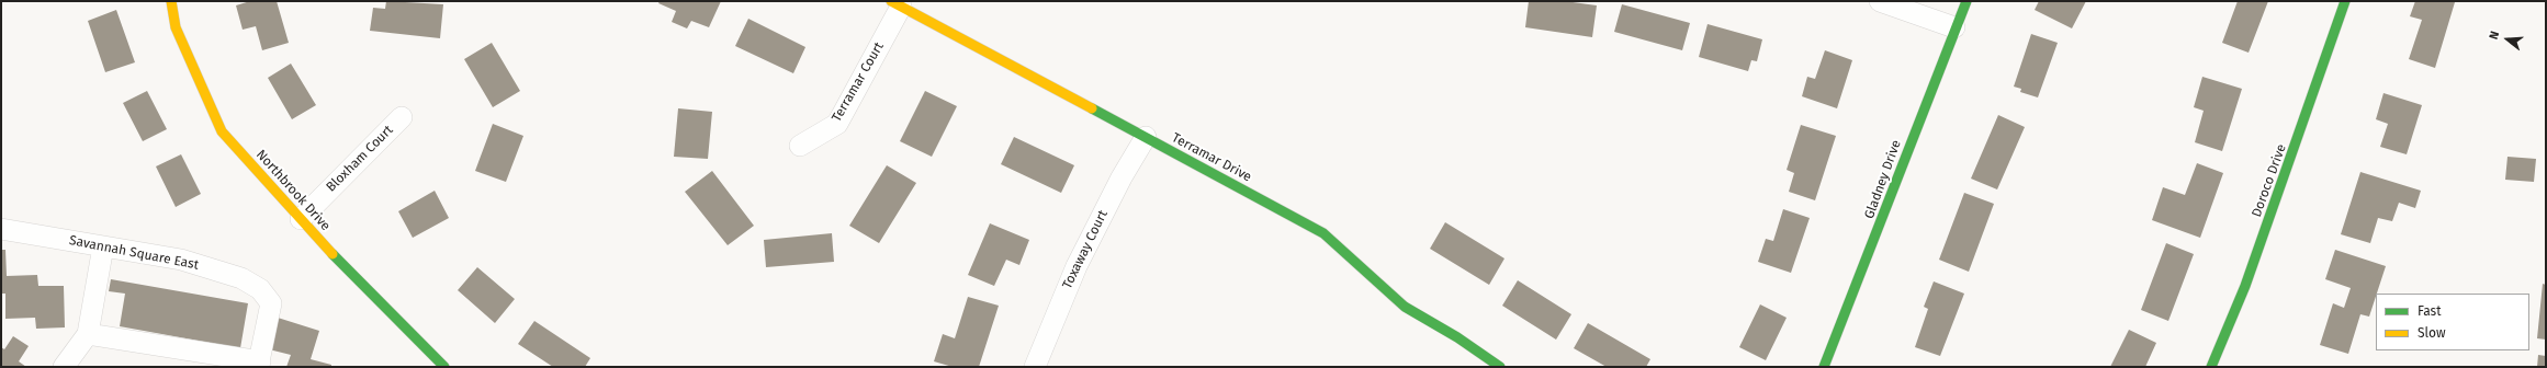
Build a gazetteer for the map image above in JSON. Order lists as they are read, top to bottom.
{
  "streets": {
    "street": [
      "Terramar Court",
      "Terramar Drive",
      "Bloxham Court",
      "Gladney Drive",
      "Doroco Drive",
      "Northbrook Drive",
      "Toxaway Court",
      "Savannah Square East"
    ]
  },
  "crossings": [
    ["Terramar Court", "Terramar Drive"],
    ["Terramar Drive", "Toxaway Court"],
    ["Bloxham Court", "Northbrook Drive"]
  ],
  "legend": ["Fast", "Slow"],
  "north": "left"
}
